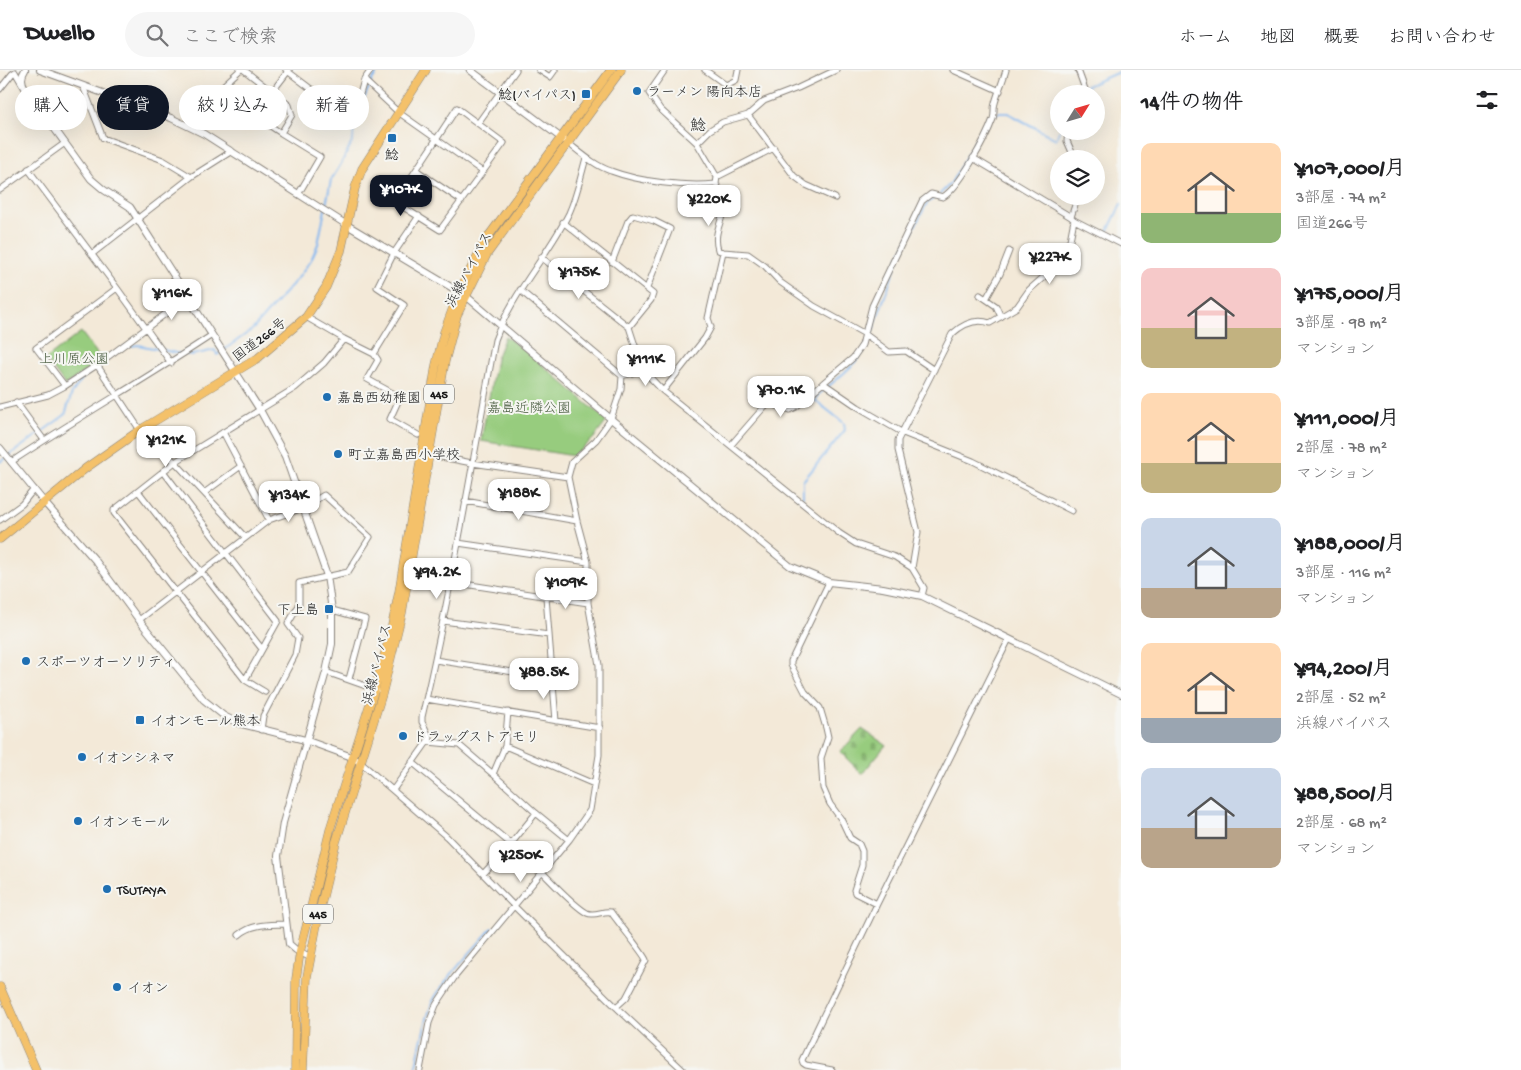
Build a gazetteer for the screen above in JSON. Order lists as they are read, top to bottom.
{
  "streets": {
    "main road": ["浜線バイパス", "国道266号", "445"]
  },
  "districts": ["鯰"],
  "parks": ["上川原公園", "嘉島近隣公園"],
  "places": {
    "other": [
      "ラーメン 陽向本店",
      "嘉島西幼稚園",
      "町立嘉島西小学校",
      "スポーツオーソリティ",
      "ドラッグストアモリ",
      "イオンシネマ",
      "イオンモール",
      "TSUTAYA",
      "イオン"
    ],
    "transit": [
      "鯰(バイパス)",
      "鯰",
      "下上島",
      "イオンモール熊本"
    ]
  },
  "north": "top right",
  "page": {
    "header": "Dwello",
    "search": "ここで検索",
    "nav": [
      "ホーム",
      "地図",
      "概要",
      "お問い合わせ"
    ],
    "heading": "14件の物件",
    "chip": [
      "購入",
      "賃貸",
      "絞り込み",
      "新着"
    ],
    "list": [
      {
        "name": "¥107,000/月",
        "note": "3部屋 · 74 m² · 国道266号"
      },
      {
        "name": "¥175,000/月",
        "note": "3部屋 · 98 m² · マンション"
      },
      {
        "name": "¥111,000/月",
        "note": "2部屋 · 78 m² · マンション"
      },
      {
        "name": "¥188,000/月",
        "note": "3部屋 · 116 m² · マンション"
      },
      {
        "name": "¥94,200/月",
        "note": "2部屋 · 52 m² · 浜線バイパス"
      },
      {
        "name": "¥88,500/月",
        "note": "2部屋 · 68 m² · マンション"
      }
    ],
    "price": [
      "¥107K",
      "¥220K",
      "¥227K",
      "¥175K",
      "¥116K",
      "¥111K",
      "¥70.1K",
      "¥121K",
      "¥188K",
      "¥134K",
      "¥94.2K",
      "¥109K",
      "¥88.5K",
      "¥250K"
    ]
  }
}
